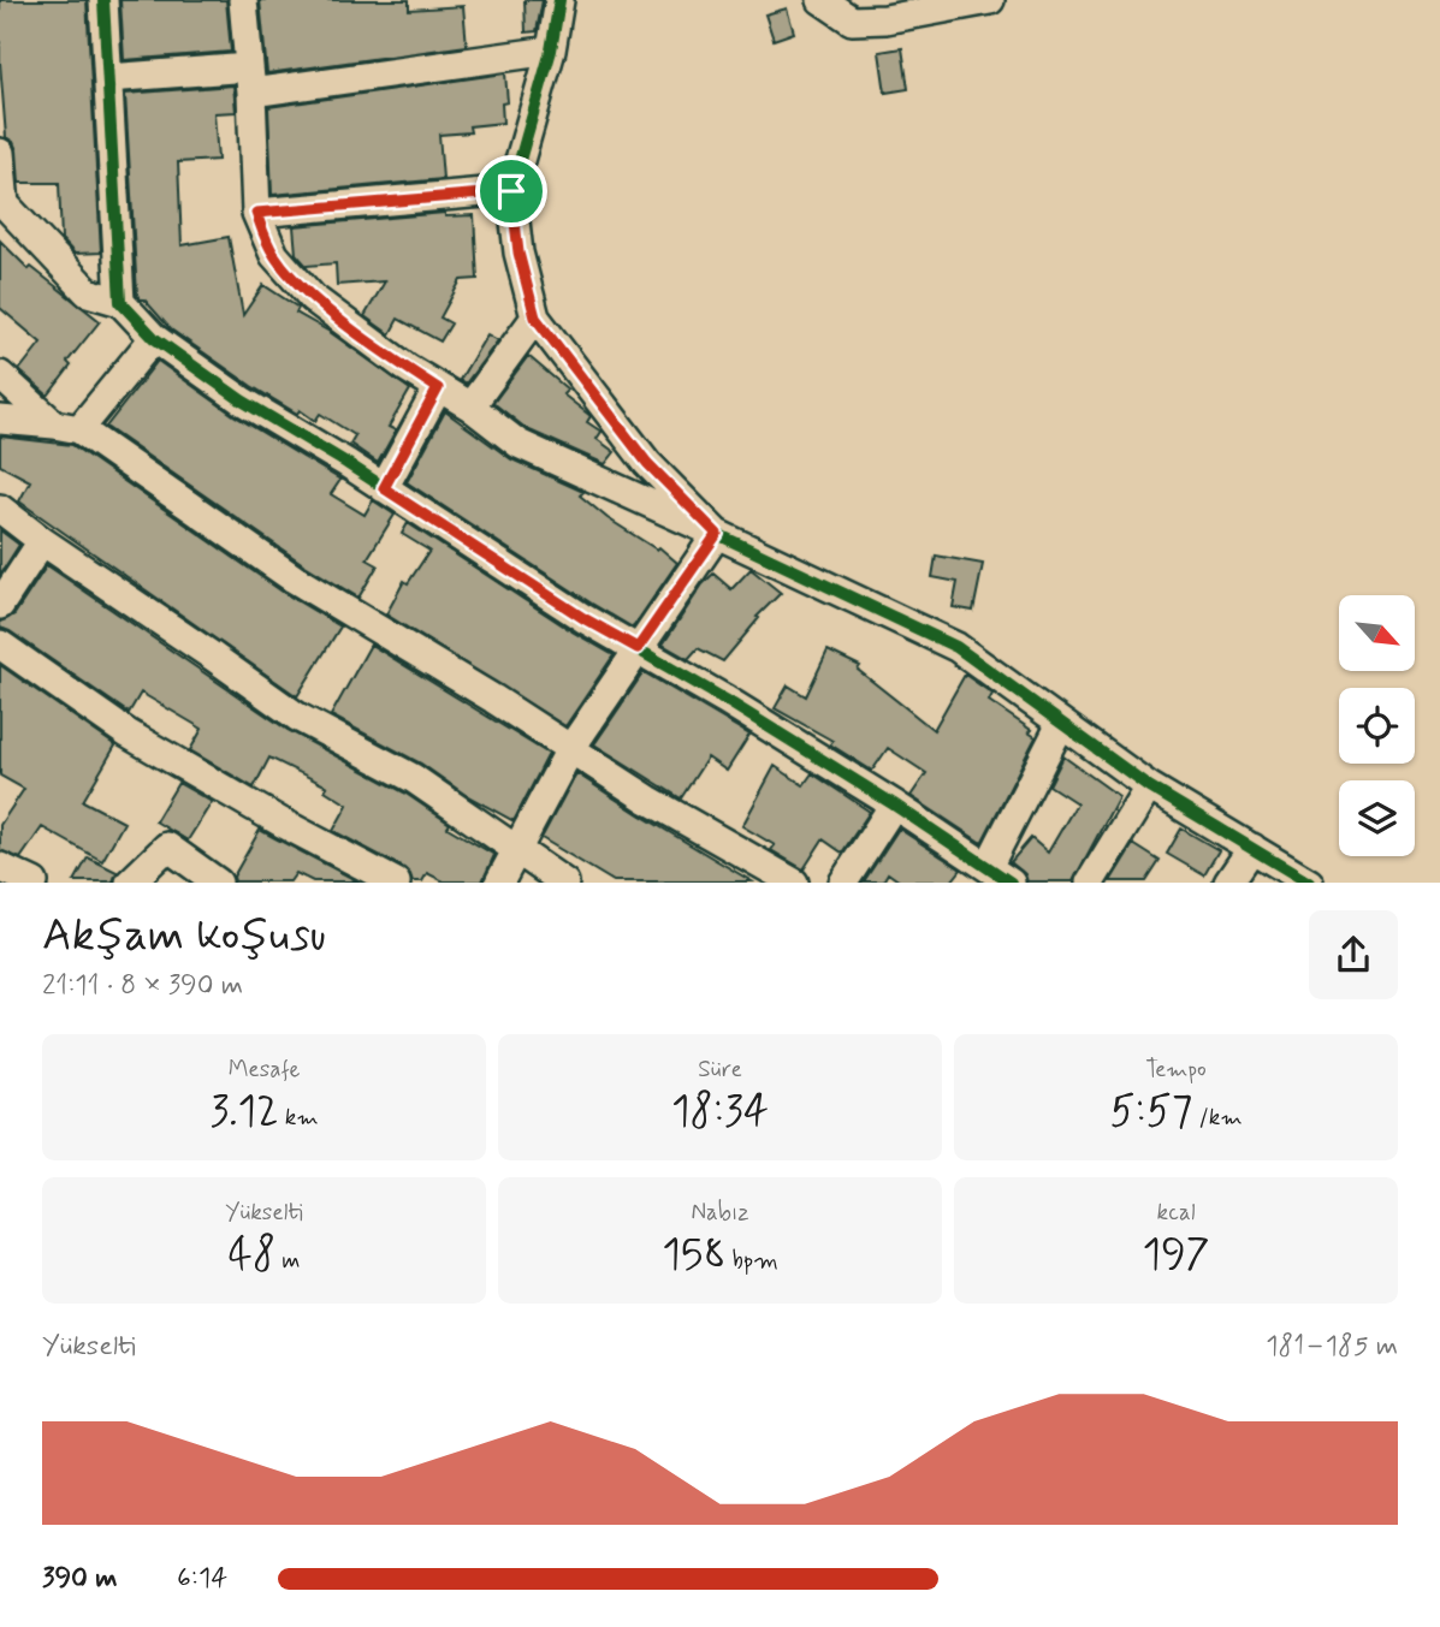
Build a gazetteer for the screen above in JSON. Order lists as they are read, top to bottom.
{
  "north": "bottom right",
  "page": {
    "heading": ["Akşam koşusu", "21:11 · 8 × 390 m"],
    "stats": [
      ["Mesafe", "3.12 km"],
      ["Süre", "18:34"],
      ["Tempo", "5:57 /km"],
      ["Yükselti", "48 m"],
      ["Nabız", "158 bpm"],
      ["kcal", "197"]
    ],
    "chart": ["Yükselti", "181–185 m"],
    "list": [
      {
        "name": "390 m",
        "note": "6:14"
      }
    ]
  }
}
